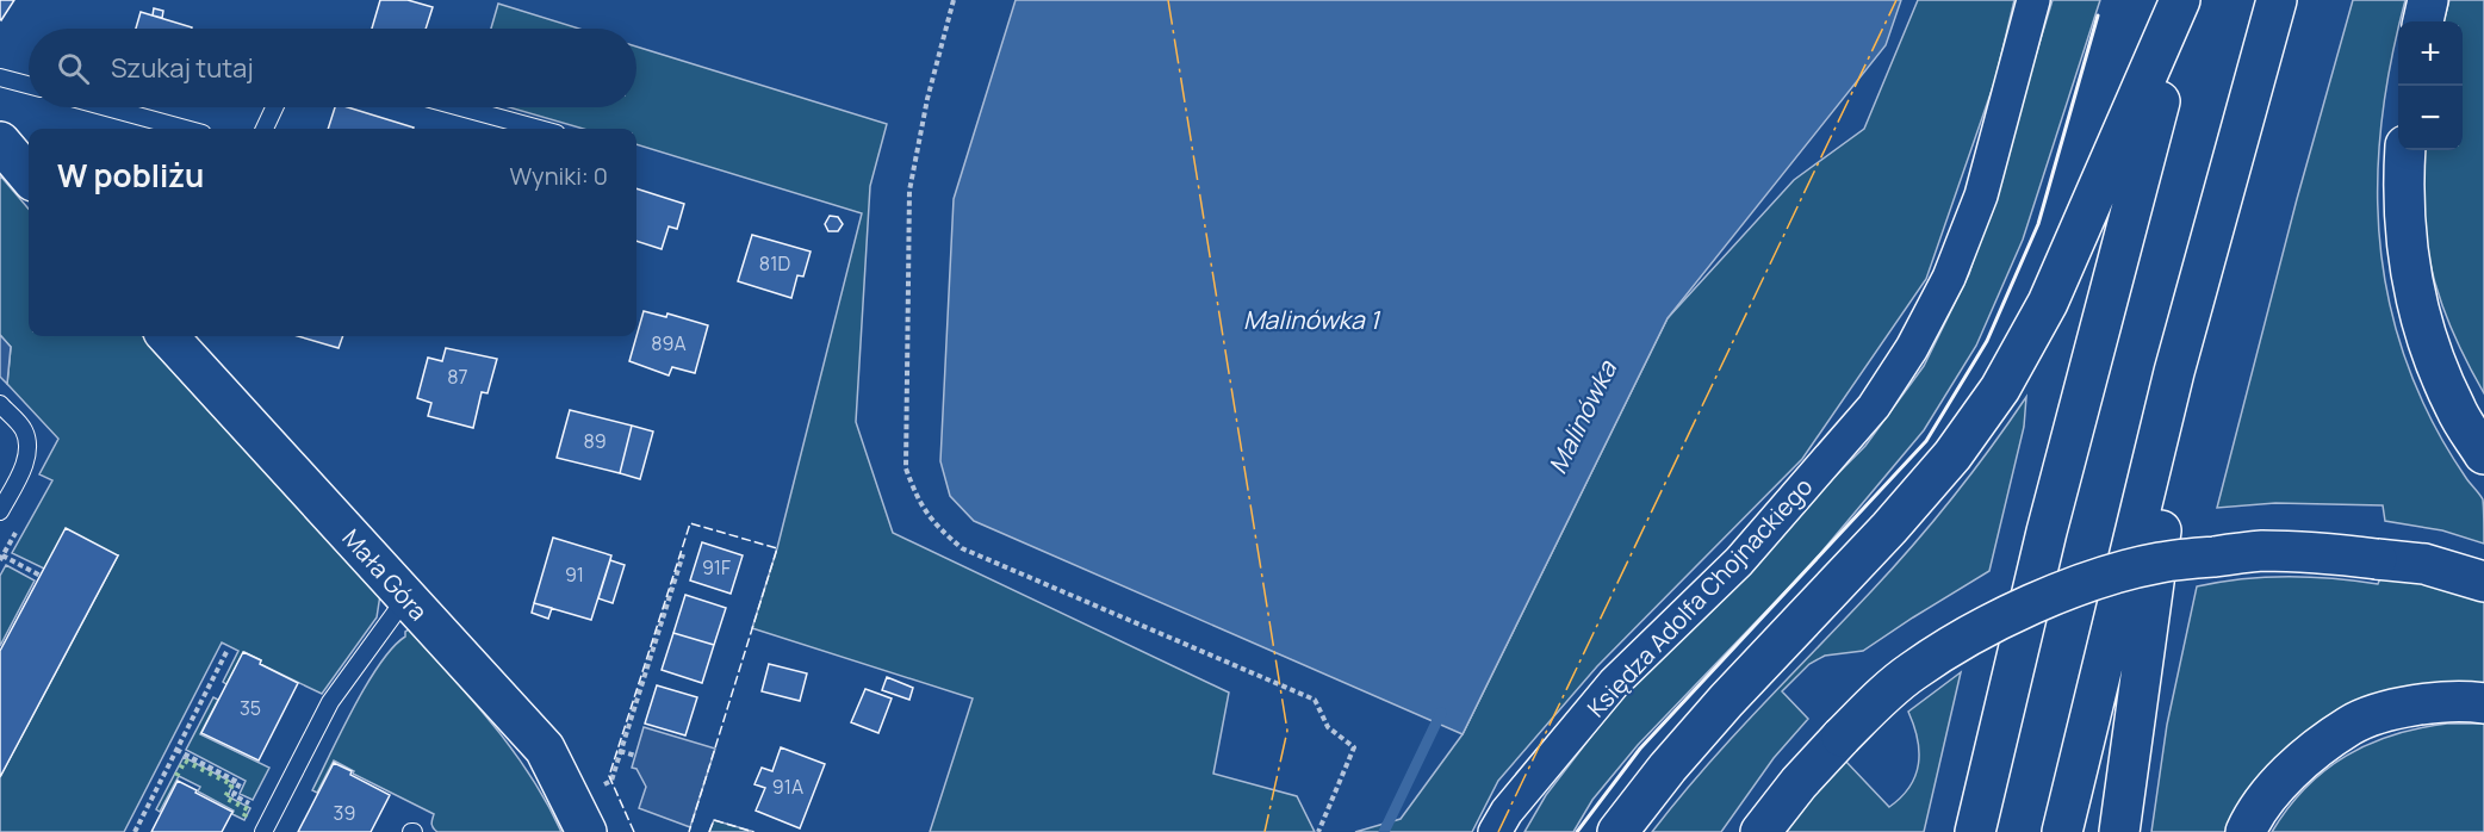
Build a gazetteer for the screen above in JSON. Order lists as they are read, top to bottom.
{
  "streets": {
    "main road": ["Mała Góra"],
    "street": ["Księdza Adolfa Chojnackiego"]
  },
  "water": ["Malinówka 1", "Malinówka"],
  "house_numbers": [
    "81D",
    "89A",
    "87",
    "89",
    "91F",
    "91",
    "35",
    "91A",
    "39"
  ],
  "page": {
    "map_buttons": ["+", "−"],
    "search": "Szukaj tutaj",
    "heading": ["W pobliżu", "Wyniki: 0"]
  }
}
